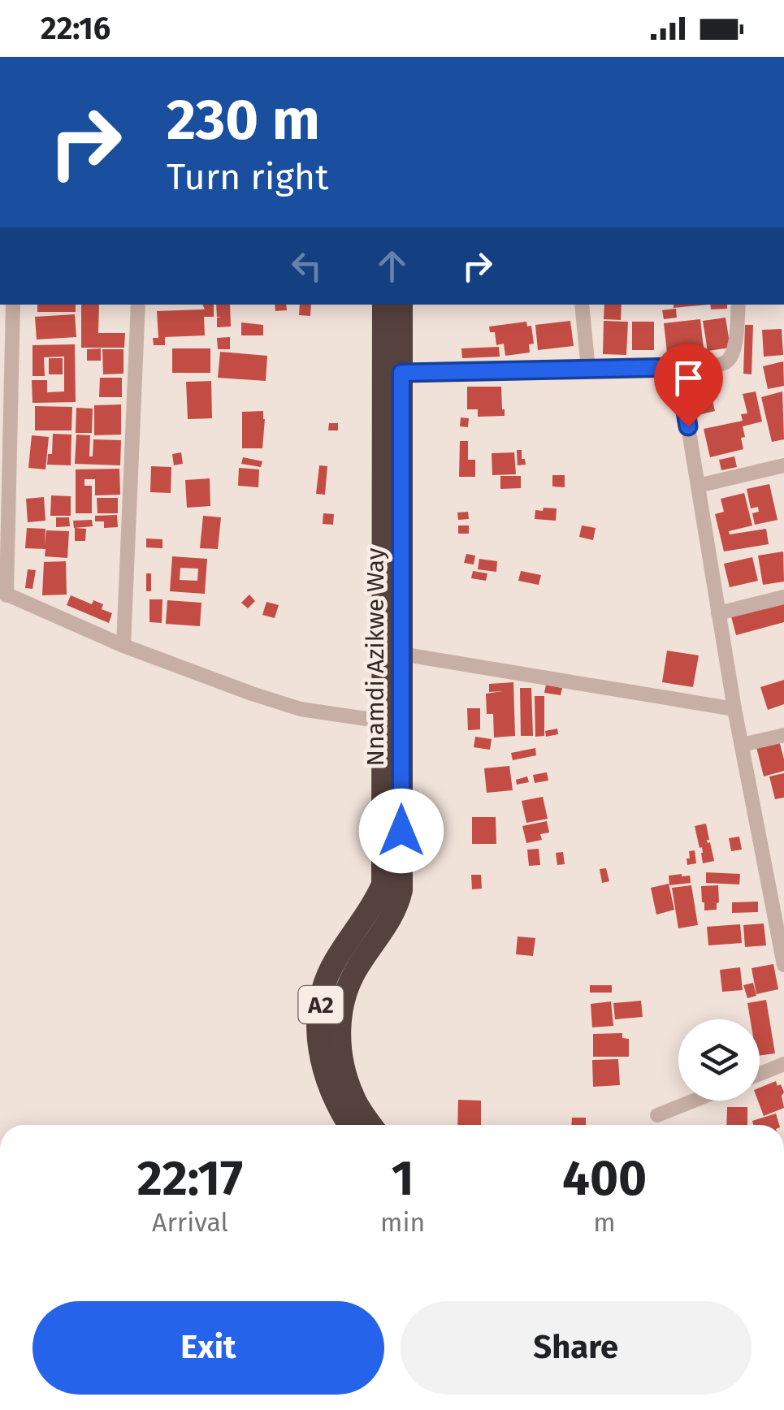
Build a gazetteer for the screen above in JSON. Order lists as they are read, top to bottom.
{
  "streets": {
    "highway": ["Nnamdi Azikwe Way", "A2"]
  },
  "page": {
    "status": "22:16",
    "turn": ["230 m", "Turn right"],
    "eta": [
      "22:17",
      "Arrival",
      "1",
      "min",
      "400",
      "m"
    ],
    "buttons": ["Exit", "Share"]
  }
}
